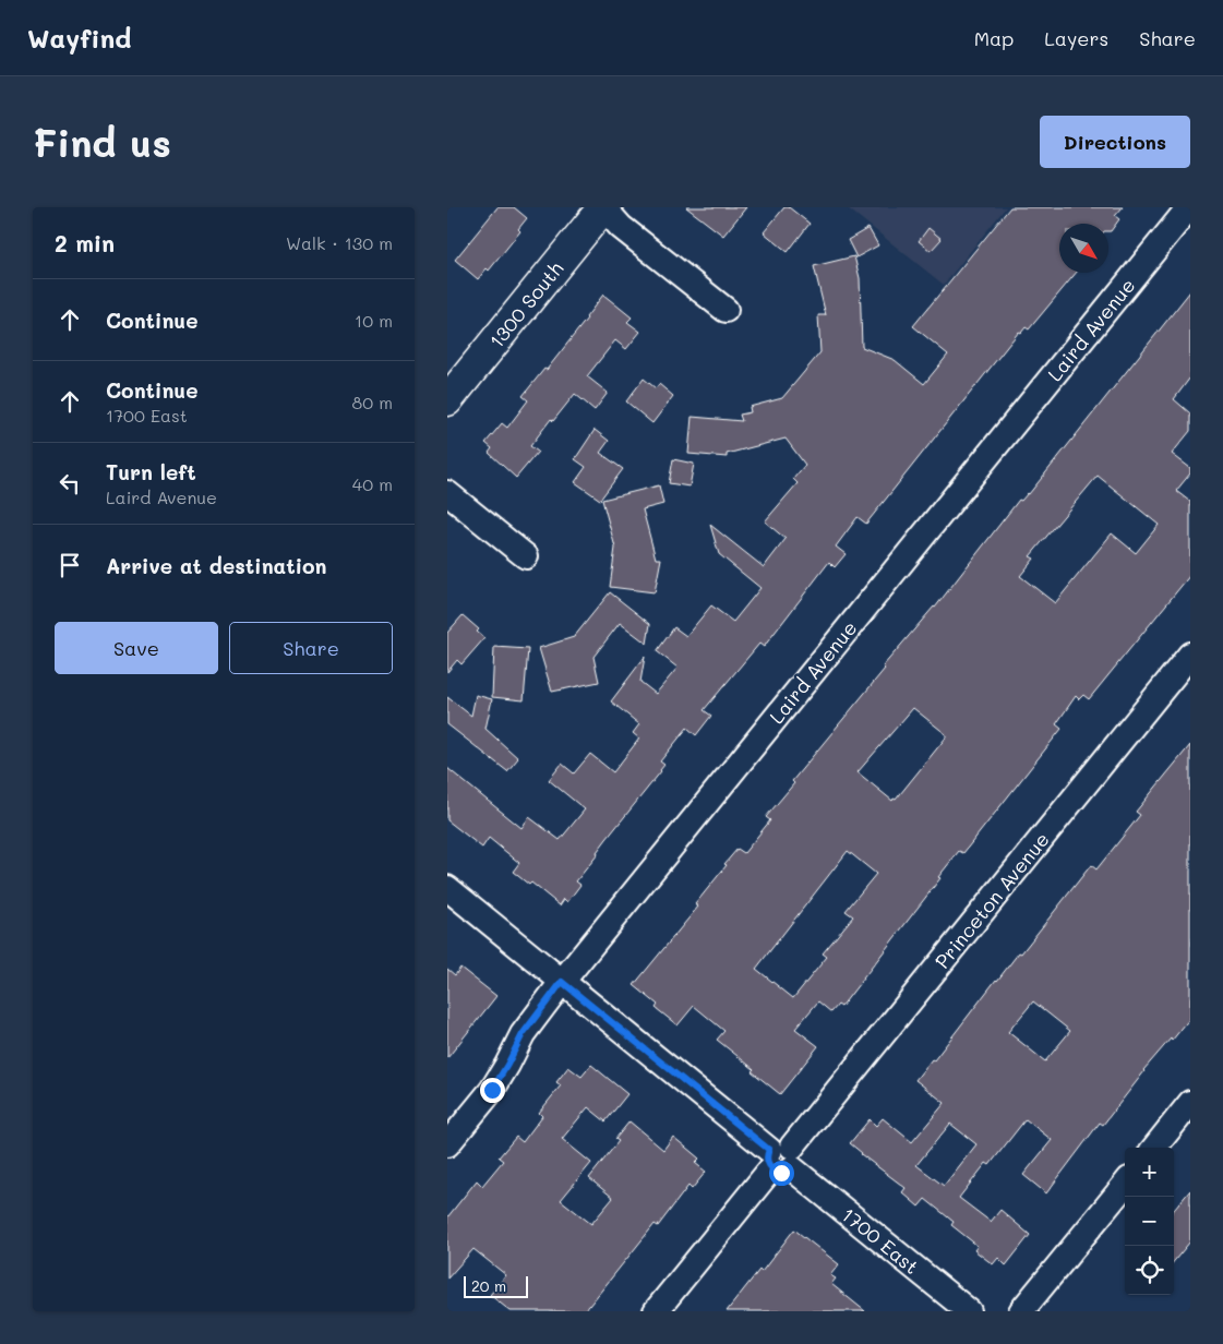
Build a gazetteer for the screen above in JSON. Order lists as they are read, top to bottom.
{
  "streets": {
    "street": [
      "1300 South",
      "Laird Avenue",
      "Princeton Avenue",
      "1700 East"
    ]
  },
  "crossings": [
    ["Laird Avenue", "1700 East"],
    ["Princeton Avenue", "1700 East"]
  ],
  "scale_bar": "20 m",
  "north": "bottom right",
  "page": {
    "header": "Wayfind",
    "nav": ["Map", "Layers", "Share"],
    "buttons": [
      "Directions",
      ["Save", "Share"]
    ],
    "title": "Find us",
    "heading": ["2 min", "Walk · 130 m"],
    "list": [
      ["Continue", "10 m"],
      ["Continue", "1700 East", "80 m"],
      ["Turn left", "Laird Avenue", "40 m"],
      "Arrive at destination"
    ],
    "map_buttons": ["+", "−"],
    "scale": "20 m"
  }
}
